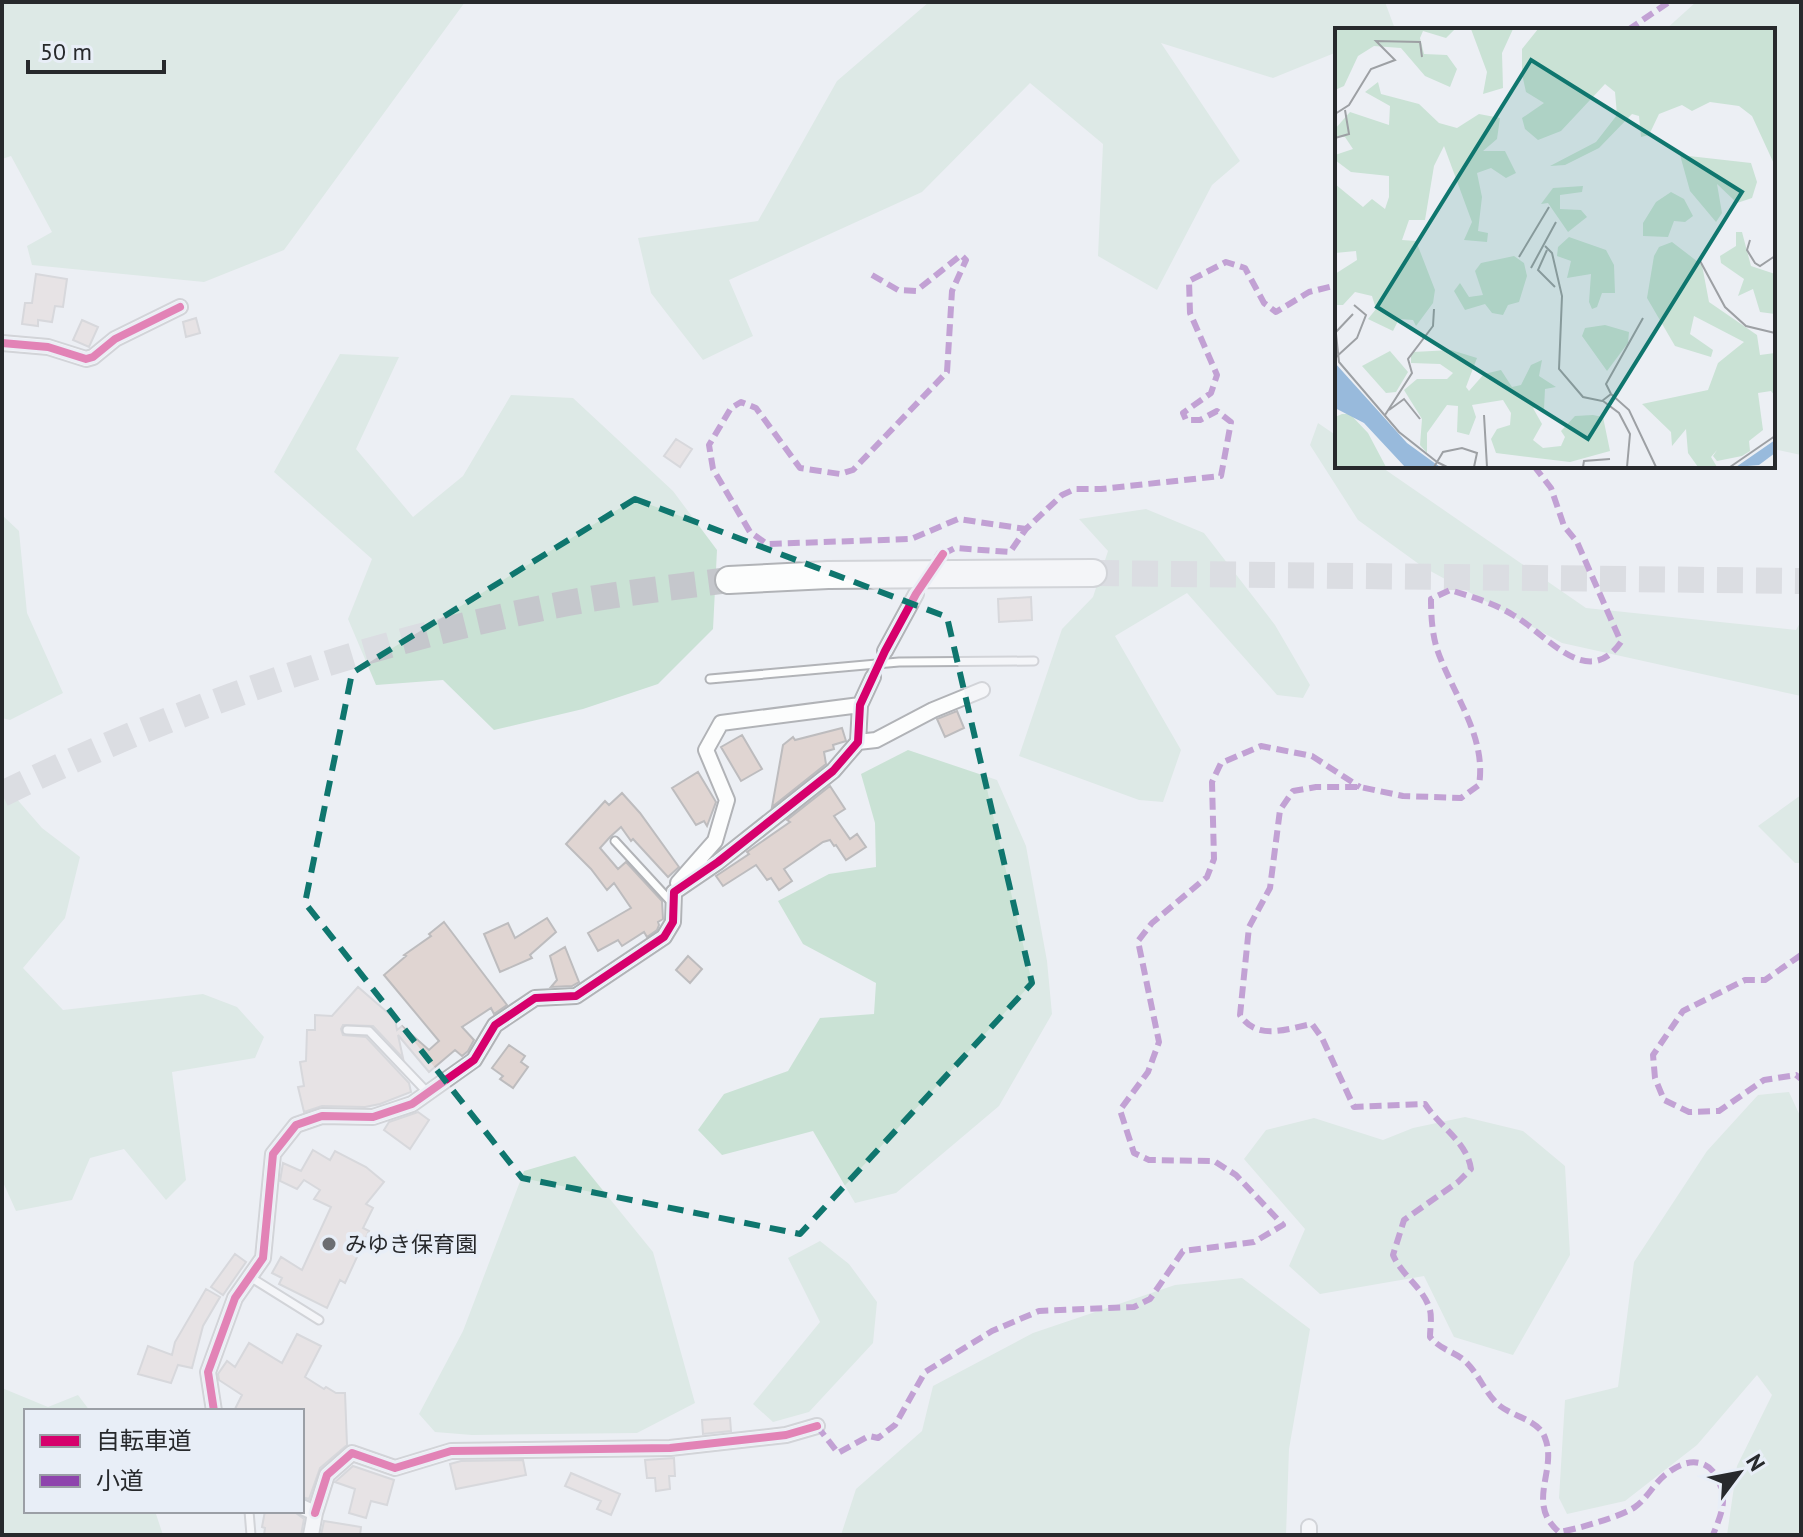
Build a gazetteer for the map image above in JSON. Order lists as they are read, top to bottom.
{
  "places": ["みゆき保育園"],
  "legend": ["自転車道", "小道"],
  "scale_bar": "50 m",
  "north": "top right"
}
